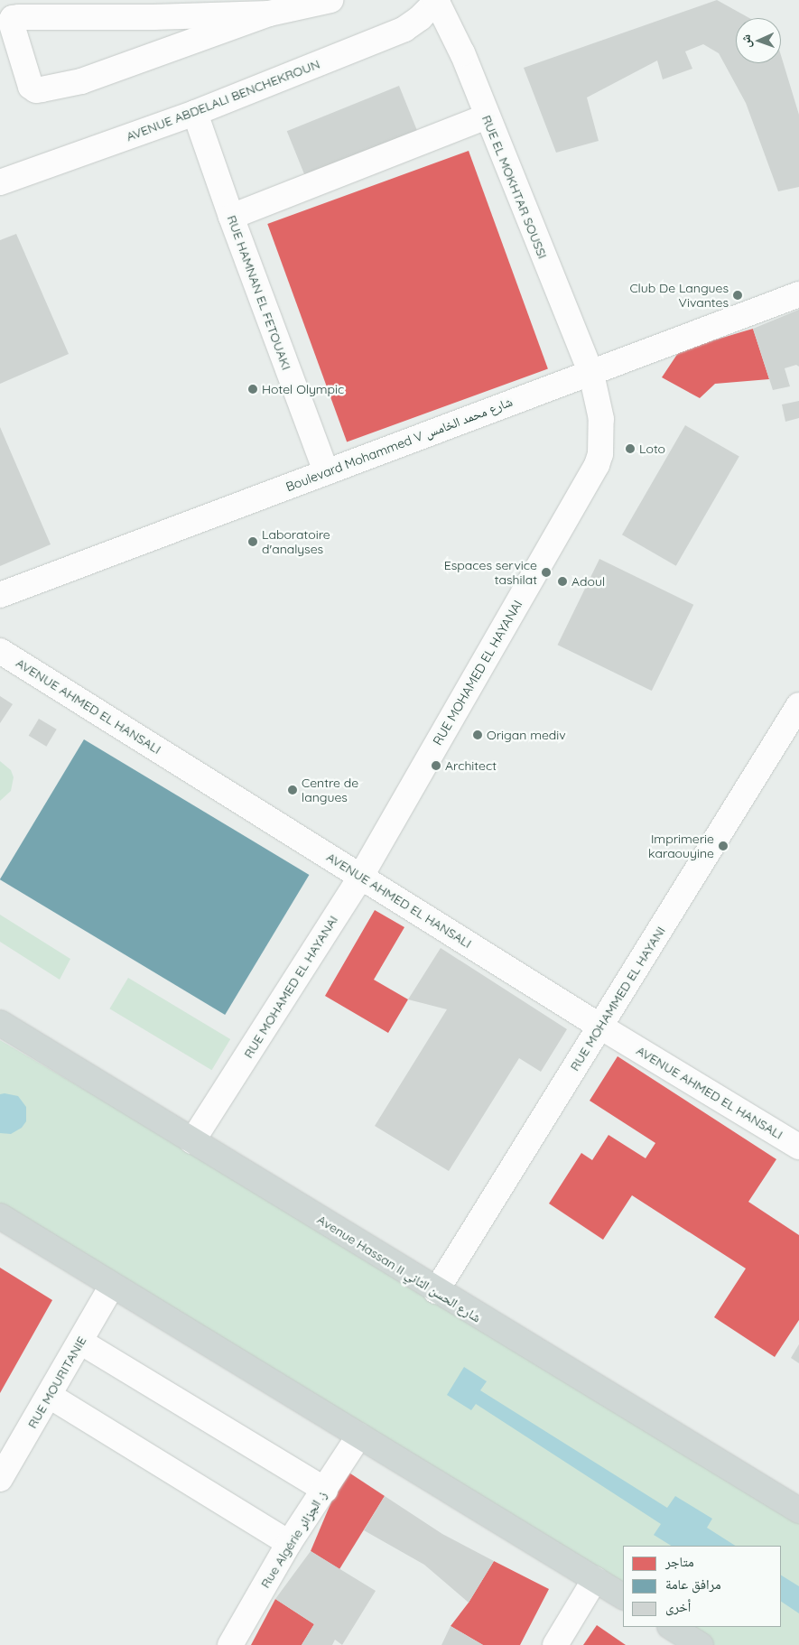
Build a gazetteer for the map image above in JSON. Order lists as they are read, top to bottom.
{
  "streets": {
    "main road": ["Avenue Hassan II شارع الحسن الثاني"],
    "street": [
      "AVENUE ABDELALI BENCHEKROUN",
      "RUE EL MOKHTAR SOUSSI",
      "RUE HAMNAN EL FETOUAKI",
      "Boulevard Mohammed V شارع محمد الخامس",
      "RUE MOHAMED EL HAYANAI",
      "AVENUE AHMED EL HANSALI",
      "RUE MOHAMMED EL HAYANI",
      "RUE MOURITANIE",
      "Rue Algérie ز. الجزائر"
    ]
  },
  "crossings": [
    ["AVENUE ABDELALI BENCHEKROUN", "RUE EL MOKHTAR SOUSSI"],
    ["AVENUE ABDELALI BENCHEKROUN", "RUE HAMNAN EL FETOUAKI"],
    ["RUE EL MOKHTAR SOUSSI", "Boulevard Mohammed V شارع محمد الخامس"],
    ["RUE EL MOKHTAR SOUSSI", "RUE MOHAMED EL HAYANAI"],
    ["RUE HAMNAN EL FETOUAKI", "Boulevard Mohammed V شارع محمد الخامس"],
    ["Boulevard Mohammed V شارع محمد الخامس", "RUE MOHAMED EL HAYANAI"],
    ["RUE MOHAMED EL HAYANAI", "AVENUE AHMED EL HANSALI"],
    ["RUE MOHAMED EL HAYANAI", "Avenue Hassan II شارع الحسن الثاني"],
    ["AVENUE AHMED EL HANSALI", "RUE MOHAMMED EL HAYANI"],
    ["RUE MOHAMMED EL HAYANI", "Avenue Hassan II شارع الحسن الثاني"]
  ],
  "places": [
    "Club De Langues Vivantes",
    "Hotel Olympic",
    "Loto",
    "Laboratoire d'analyses",
    "Espaces service tashilat",
    "Adoul",
    "Origan mediv",
    "Architect",
    "Centre de langues",
    "Imprimerie karaouyine"
  ],
  "legend": ["متاجر", "مرافق عامة", "أخرى"],
  "north": "left"
}
